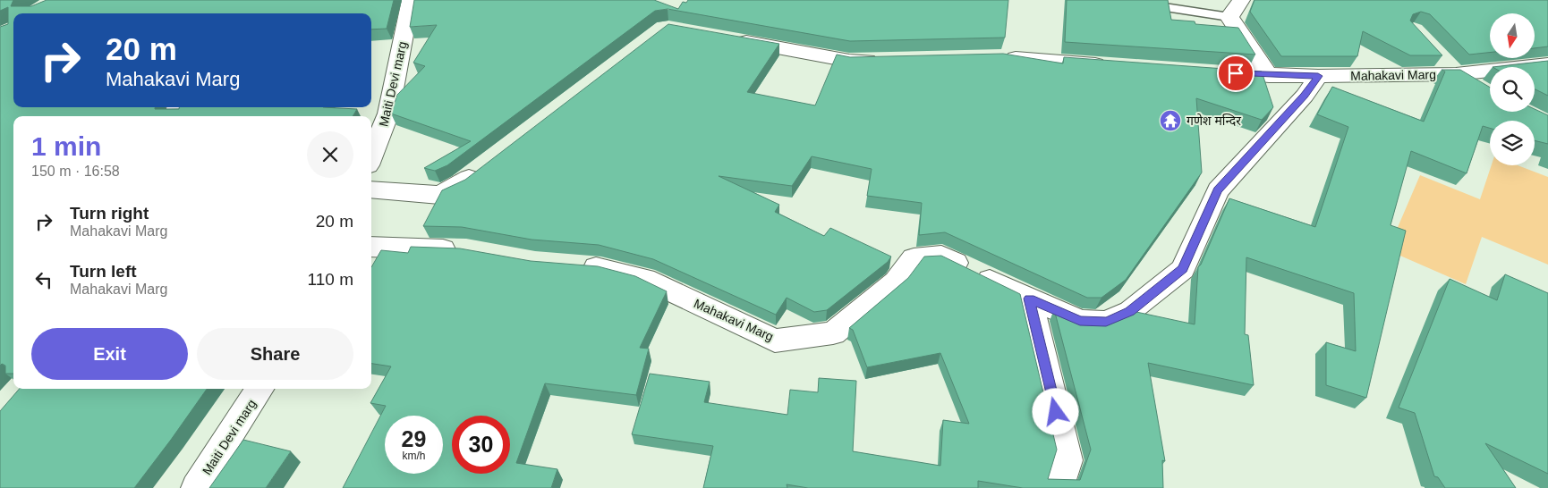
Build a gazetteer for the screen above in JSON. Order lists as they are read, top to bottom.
{
  "streets": {
    "street": ["Mahakavi Marg", "Maiti Devi marg"]
  },
  "places": {
    "temple": ["गणेश मन्दिर"]
  },
  "north": "bottom",
  "page": {
    "turn": ["20 m", "Mahakavi Marg"],
    "heading": ["1 min", "150 m · 16:58"],
    "list": [
      {
        "name": "Turn right",
        "note": "Mahakavi Marg",
        "value": "20 m"
      },
      {
        "name": "Turn left",
        "note": "Mahakavi Marg",
        "value": "110 m"
      }
    ],
    "buttons": ["Exit", "Share"],
    "speed": "29 km/h",
    "limit": "30"
  }
}
